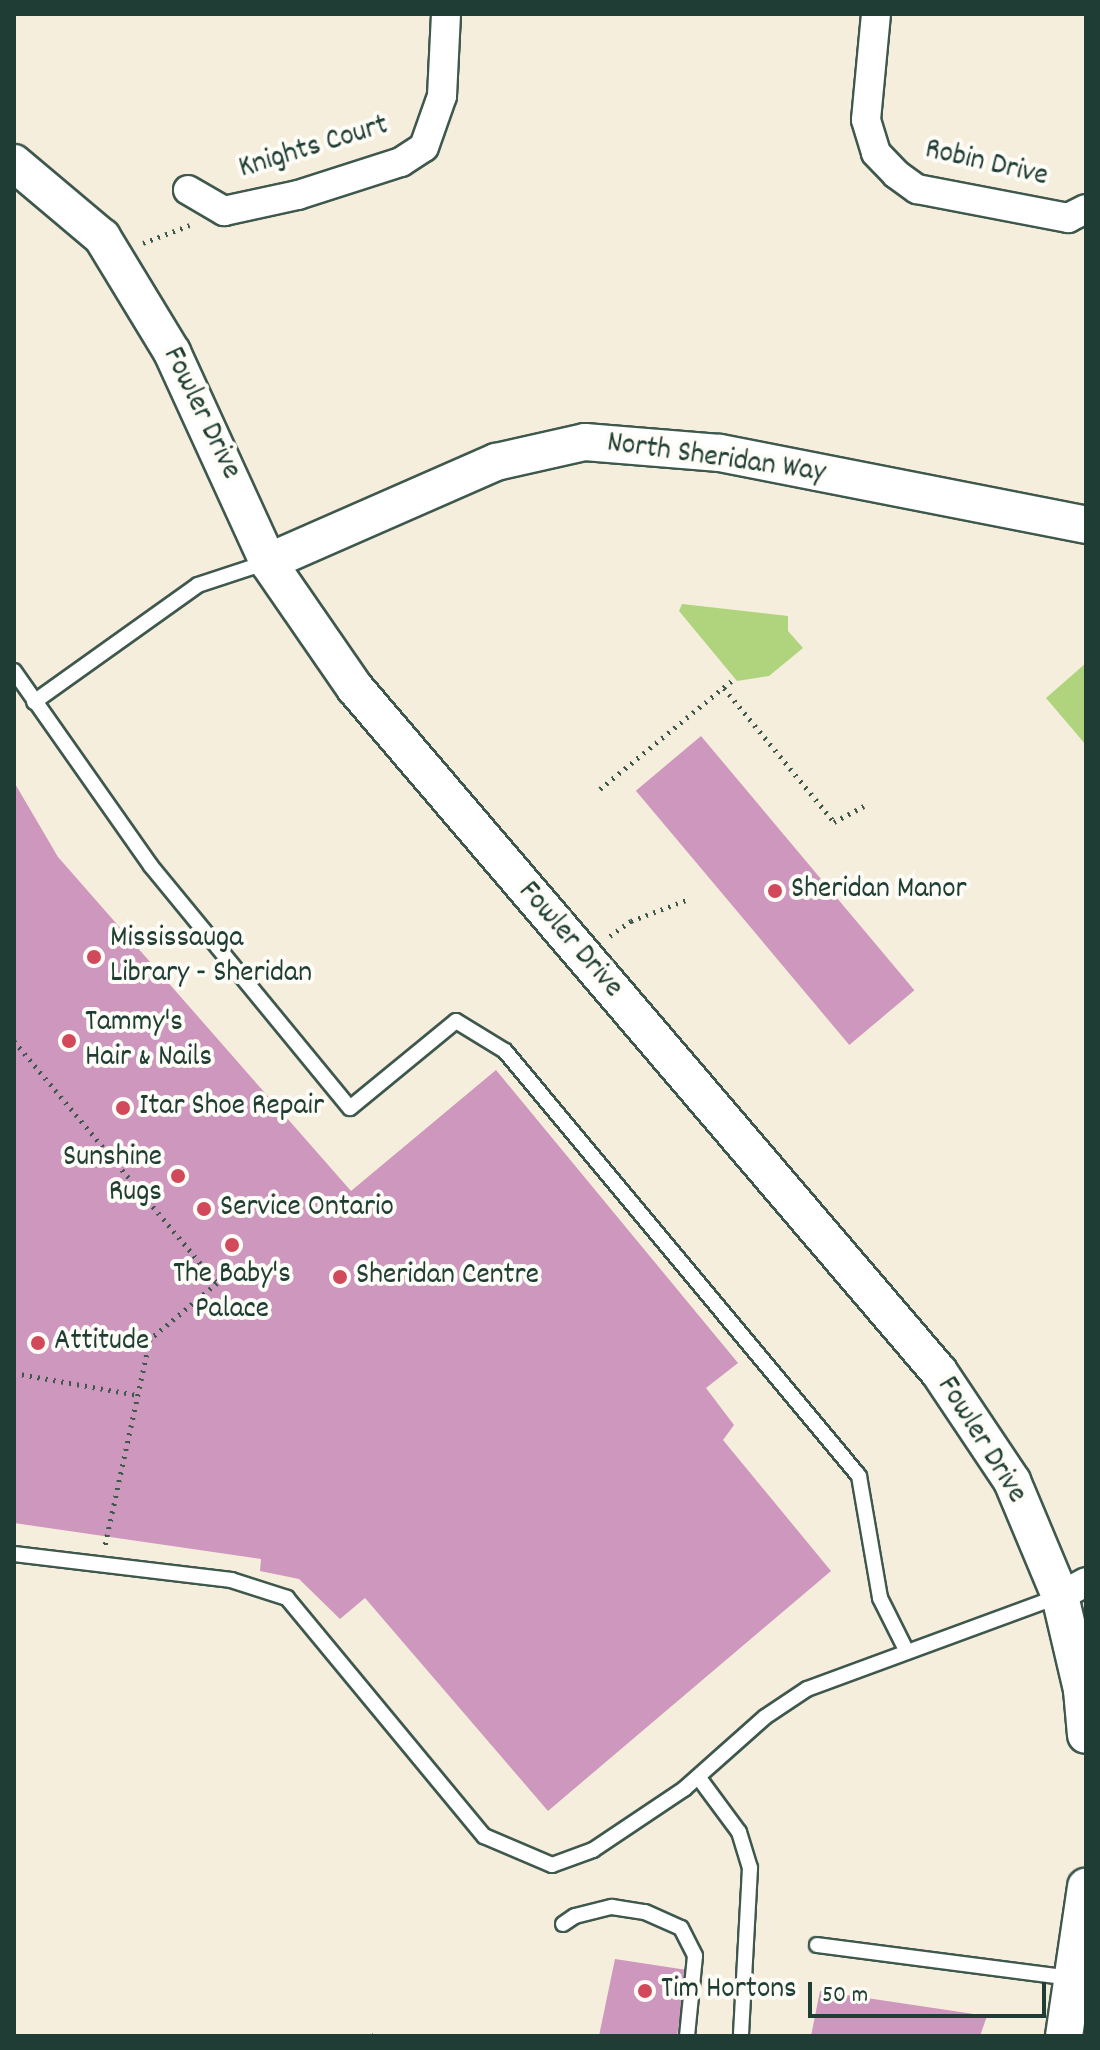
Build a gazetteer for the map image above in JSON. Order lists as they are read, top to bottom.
{
  "streets": {
    "street": [
      "Knights Court",
      "Robin Drive",
      "Fowler Drive",
      "North Sheridan Way"
    ]
  },
  "crossings": [
    ["Fowler Drive", "North Sheridan Way"]
  ],
  "places": [
    "Sheridan Manor",
    "Mississauga Library - Sheridan",
    "Tammy's Hair & Nails",
    "Itar Shoe Repair",
    "Sunshine Rugs",
    "Service Ontario",
    "The Baby's Palace",
    "Sheridan Centre",
    "Attitude",
    "Tim Hortons"
  ],
  "scale_bar": "50 m"
}
